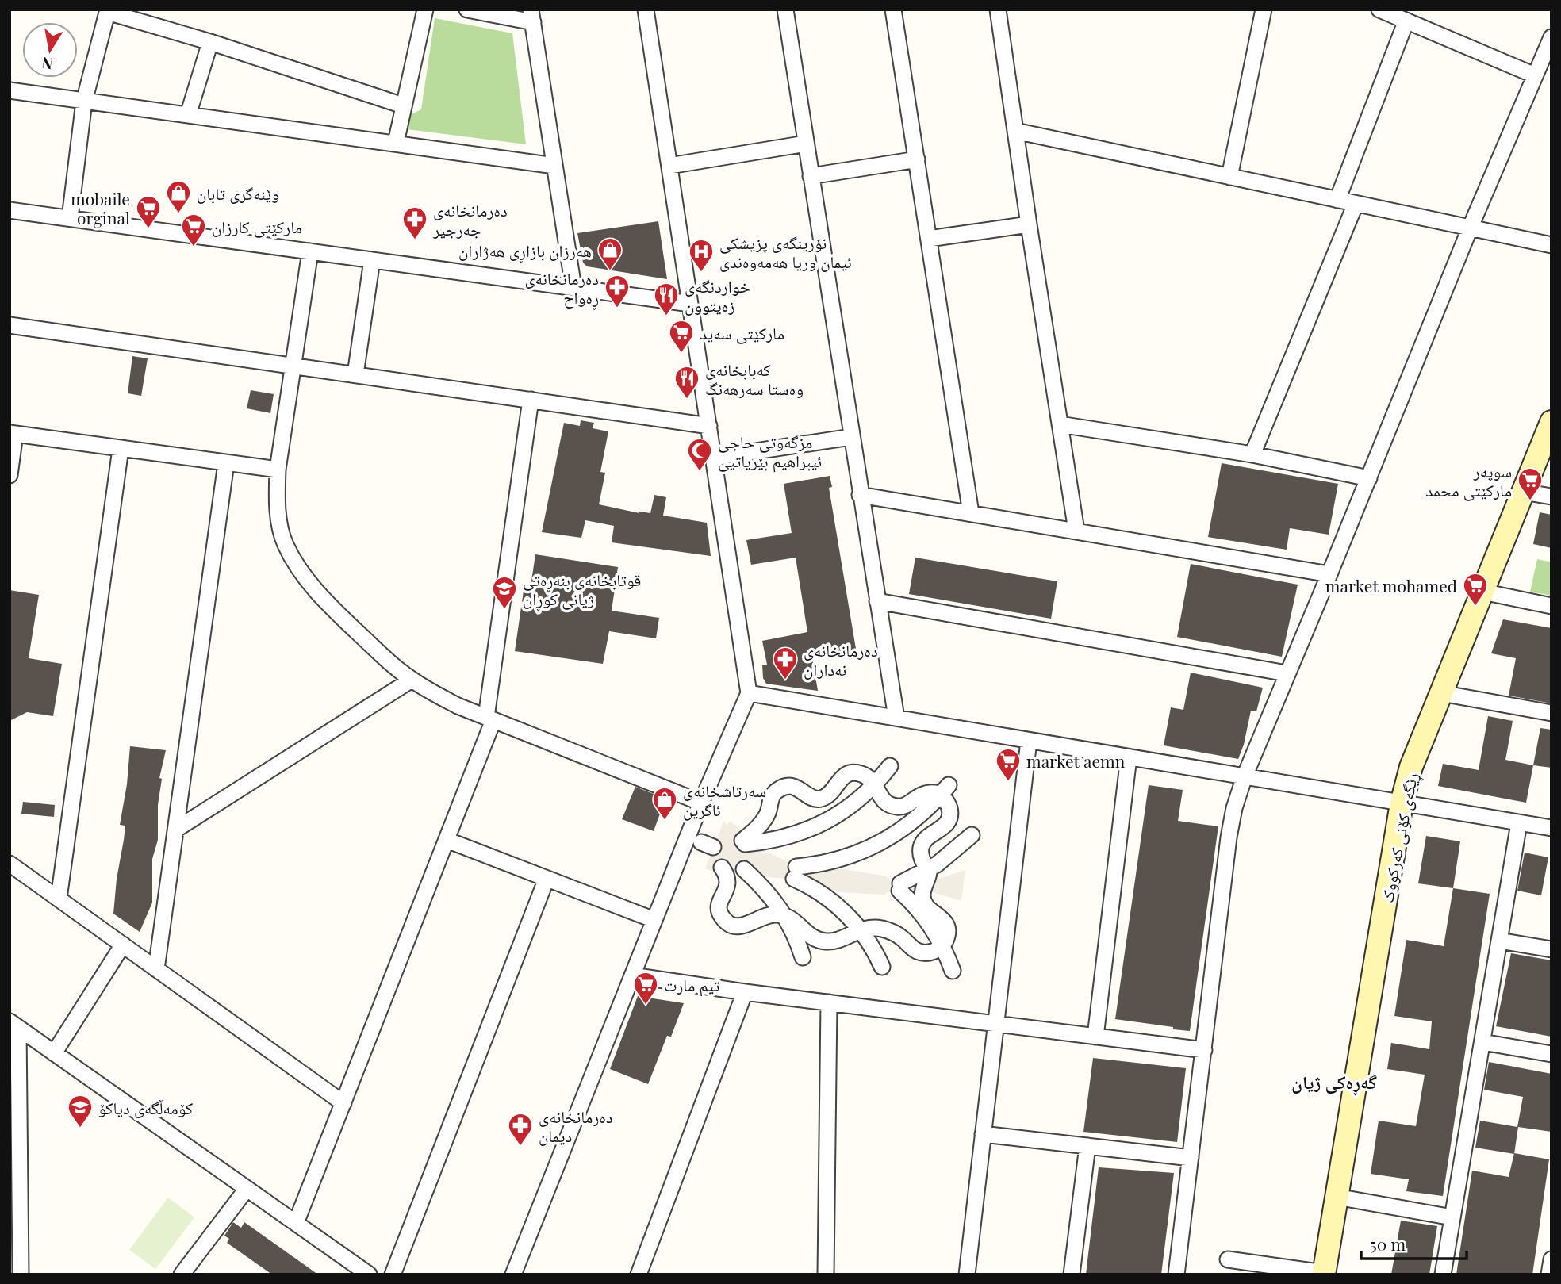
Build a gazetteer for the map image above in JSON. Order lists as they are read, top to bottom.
{
  "streets": {
    "street": ["ڕێگەی کۆنی کەرکووک"]
  },
  "districts": ["گەڕەکی ژیان"],
  "places": {
    "shop": ["وێنەگری تابان", "هەرزان بازاڕی هەژاران", "سەرتاشخانەی ئاگرین"],
    "supermarket": [
      "mobaile orginal",
      "مارکێتی کارزان",
      "مارکێتی سەید",
      "سوپەر مارکێتی محمد",
      "market mohamed",
      "market aemn",
      "تیم مارت"
    ],
    "pharmacy": [
      "دەرمانخانەی جەرجیر",
      "دەرمانخانەی ڕەواح",
      "دەرمانخانەی نەداران",
      "دەرمانخانەی دیمان"
    ],
    "hospital": ["نۆرینگەی پزیشکی ئیمان وریا هەمەوەندی"],
    "restaurant": ["خواردنگەی زەیتوون", "کەبابخانەی وەستا سەرهەنگ"],
    "mosque": ["مزگەوتی حاجی ئیبراهیم بێریاتیی"],
    "school or university": ["قوتابخانەی بنەڕەتی ژیانی کوڕان", "کۆمەڵگەی دیاکۆ"]
  },
  "scale_bar": "50 m",
  "north": "bottom"
}
